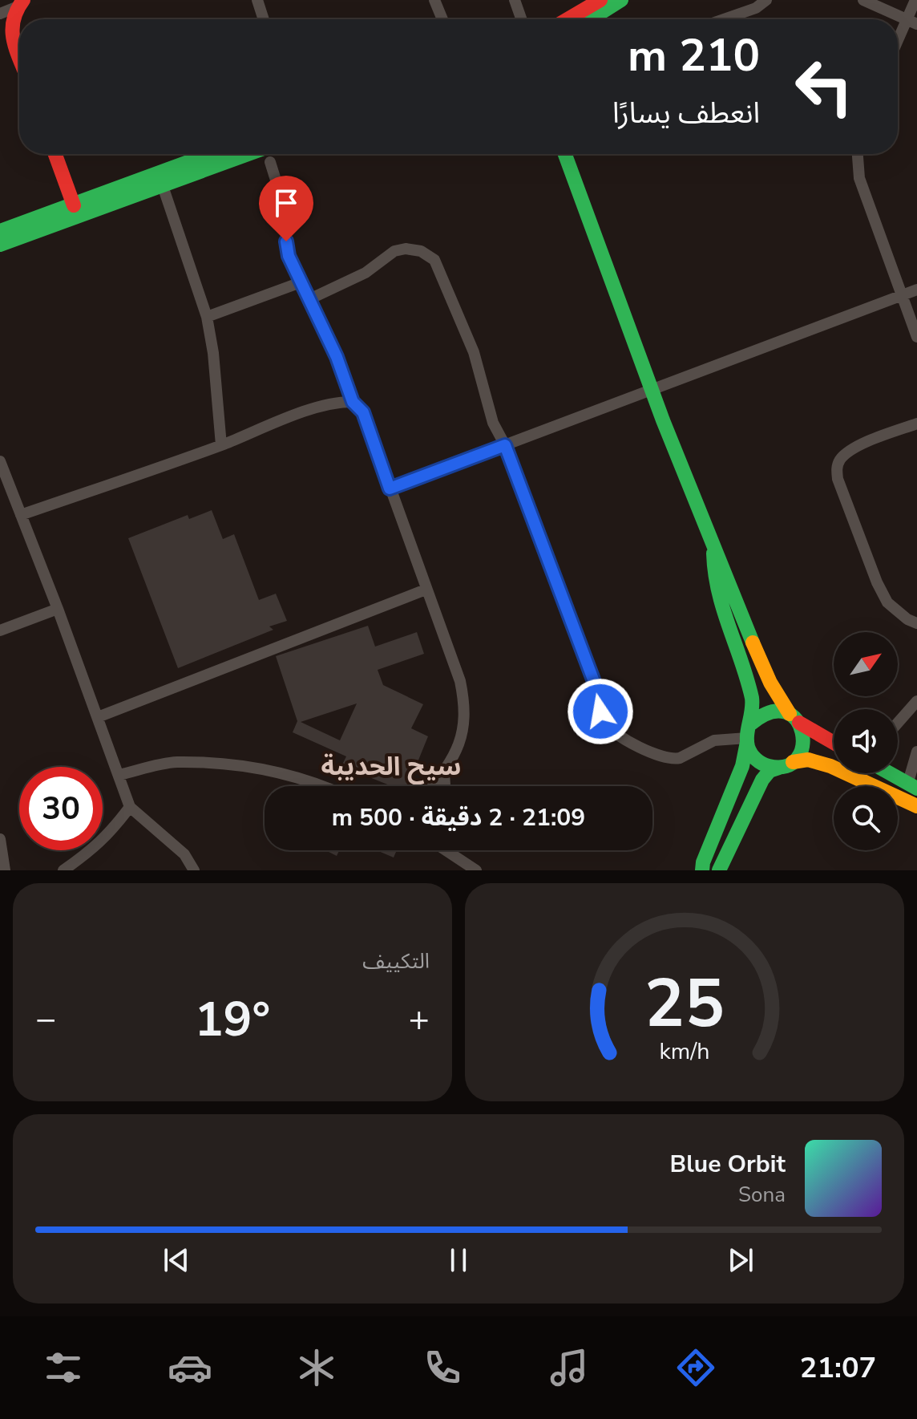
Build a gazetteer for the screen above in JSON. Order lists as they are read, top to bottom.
{
  "districts": ["سيح الحديبة"],
  "north": "top right",
  "page": {
    "turn": ["210 m", "انعطف يسارًا"],
    "limit": "30",
    "trip": "21:09 · 2 دقيقة · 500 m",
    "tile": "التكييف",
    "heat": ["−", "19°", "+"],
    "song": ["Blue Orbit", "Sona"],
    "tabs": "21:07",
    "gauge": ["25", "km/h"]
  }
}
